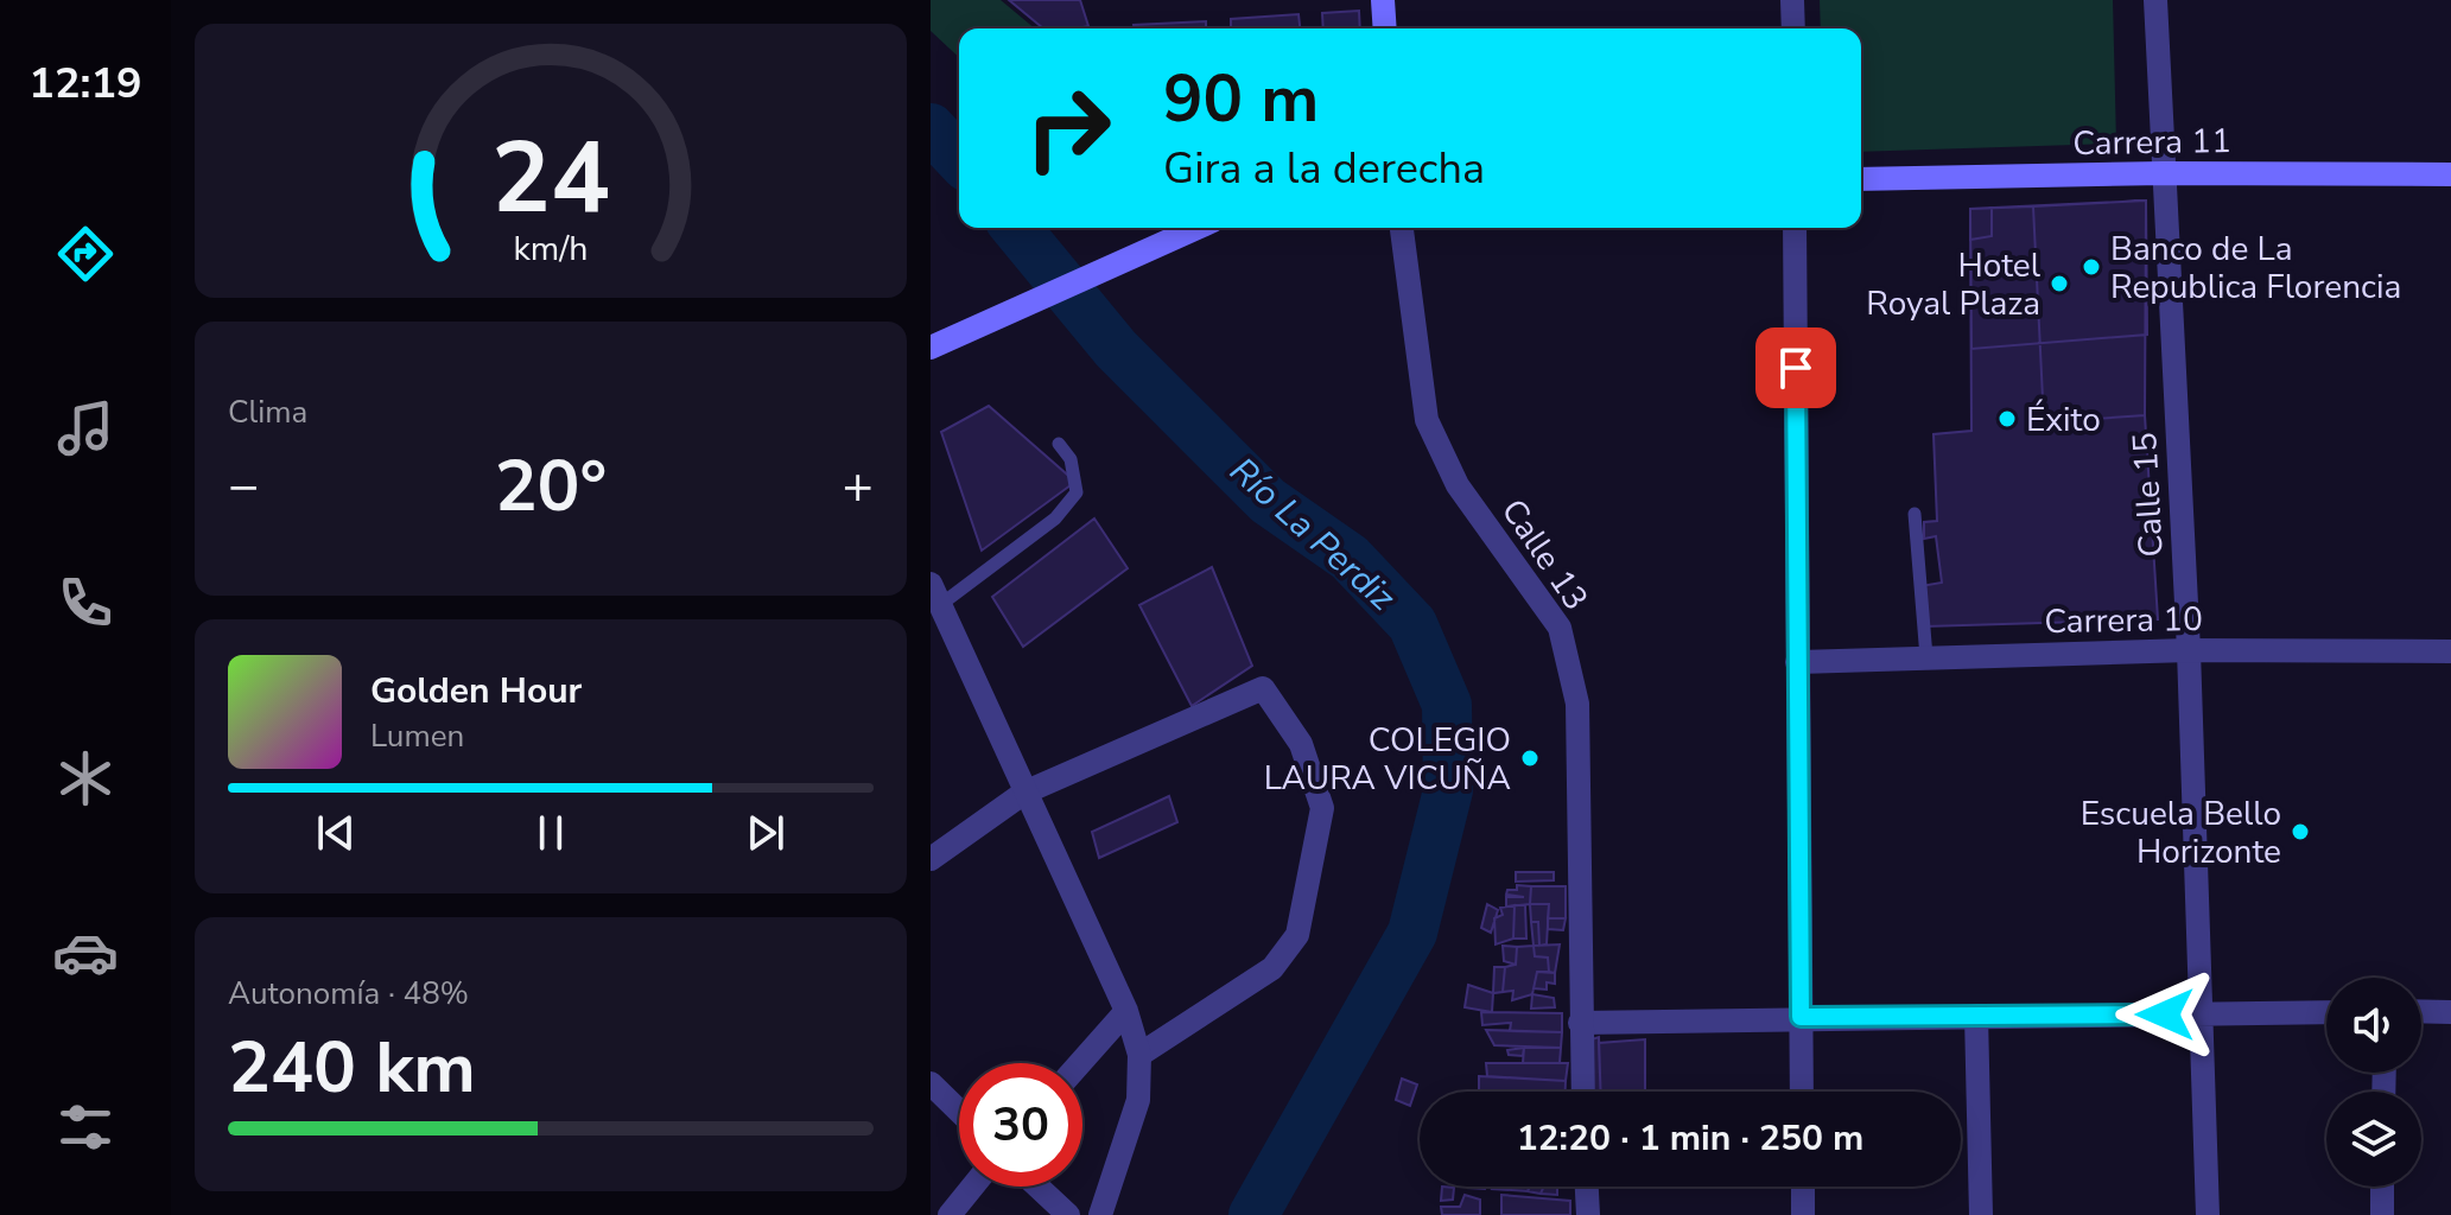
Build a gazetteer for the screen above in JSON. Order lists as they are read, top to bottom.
{
  "streets": {
    "main road": ["Carrera 11"],
    "street": ["Calle 15", "Calle 13", "Carrera 10"]
  },
  "crossings": [
    ["Carrera 11", "Calle 15"],
    ["Calle 15", "Carrera 10"]
  ],
  "water": ["Río La Perdiz"],
  "places": [
    "Banco de La Republica Florencia",
    "Hotel Royal Plaza",
    "Éxito",
    "COLEGIO LAURA VICUÑA",
    "Escuela Bello Horizonte"
  ],
  "page": {
    "tabs": "12:19",
    "turn": ["90 m", "Gira a la derecha"],
    "tile": [
      "Clima",
      ["Autonomía · 48%", "240 km"]
    ],
    "heat": ["−", "20°", "+"],
    "song": ["Golden Hour", "Lumen"],
    "limit": "30",
    "trip": "12:20 · 1 min · 250 m",
    "gauge": ["24", "km/h"]
  }
}
